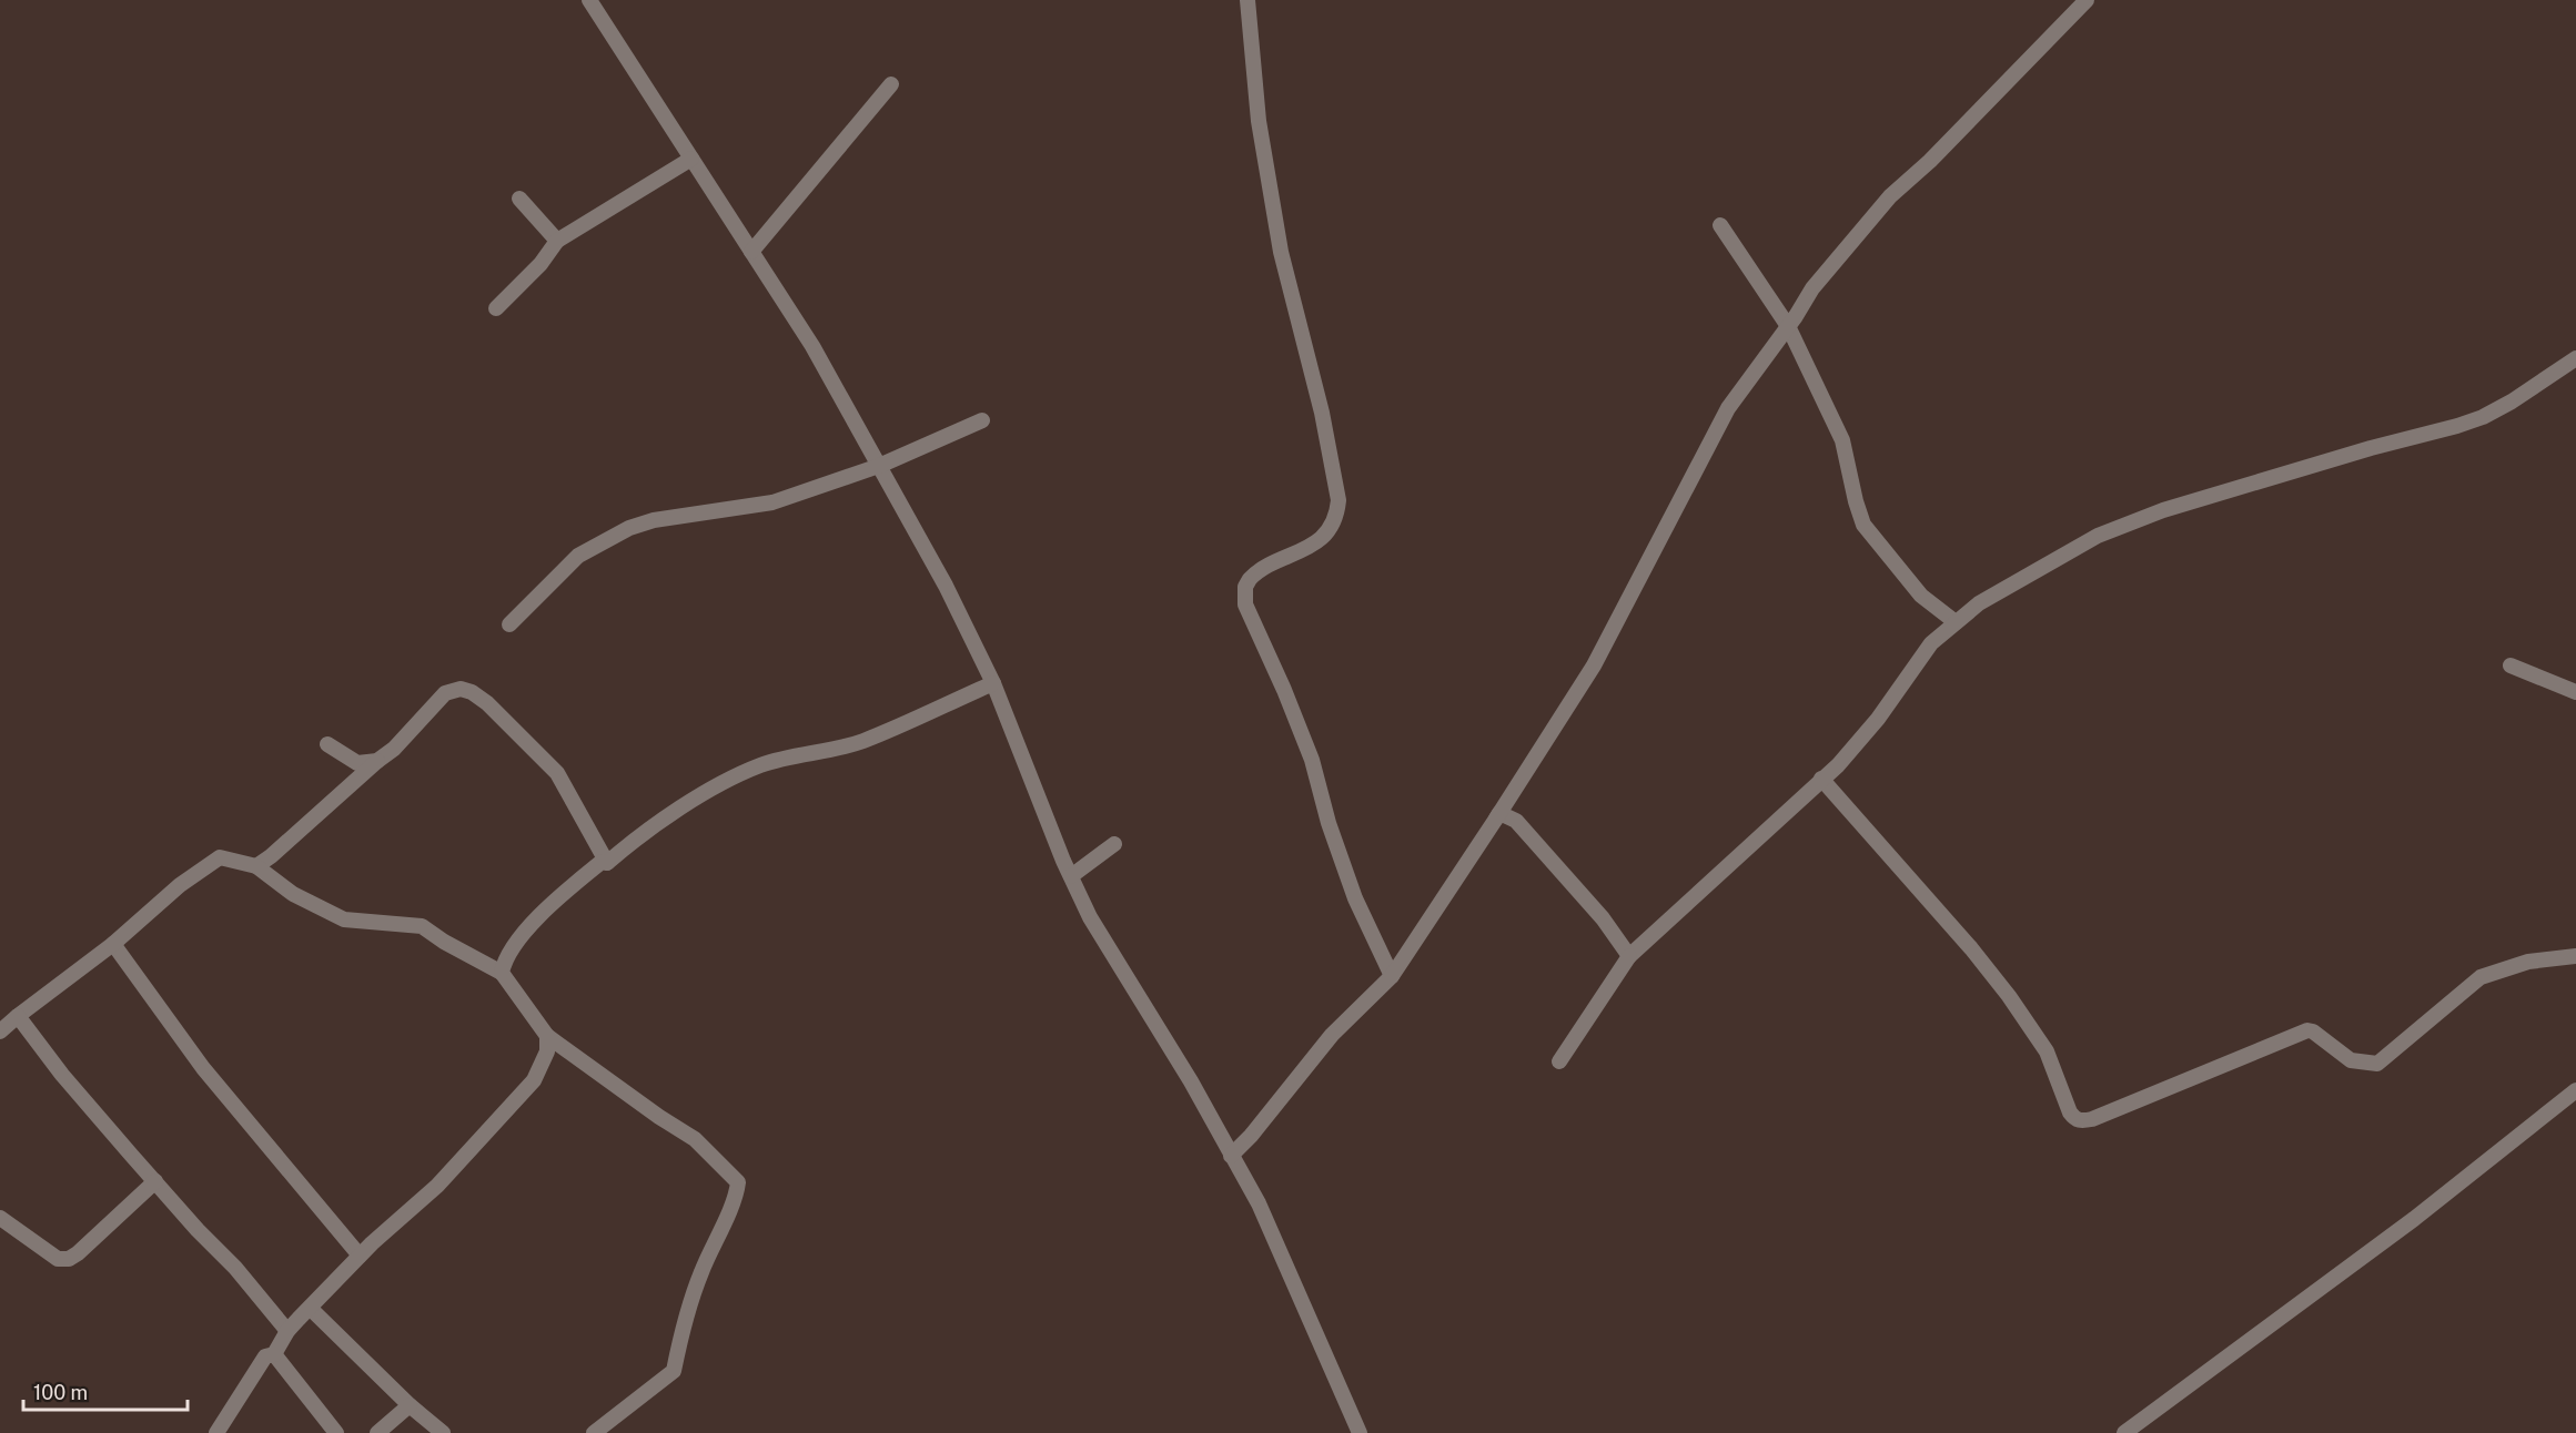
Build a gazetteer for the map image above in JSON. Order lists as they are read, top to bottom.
{
  "scale_bar": "100 m"
}
